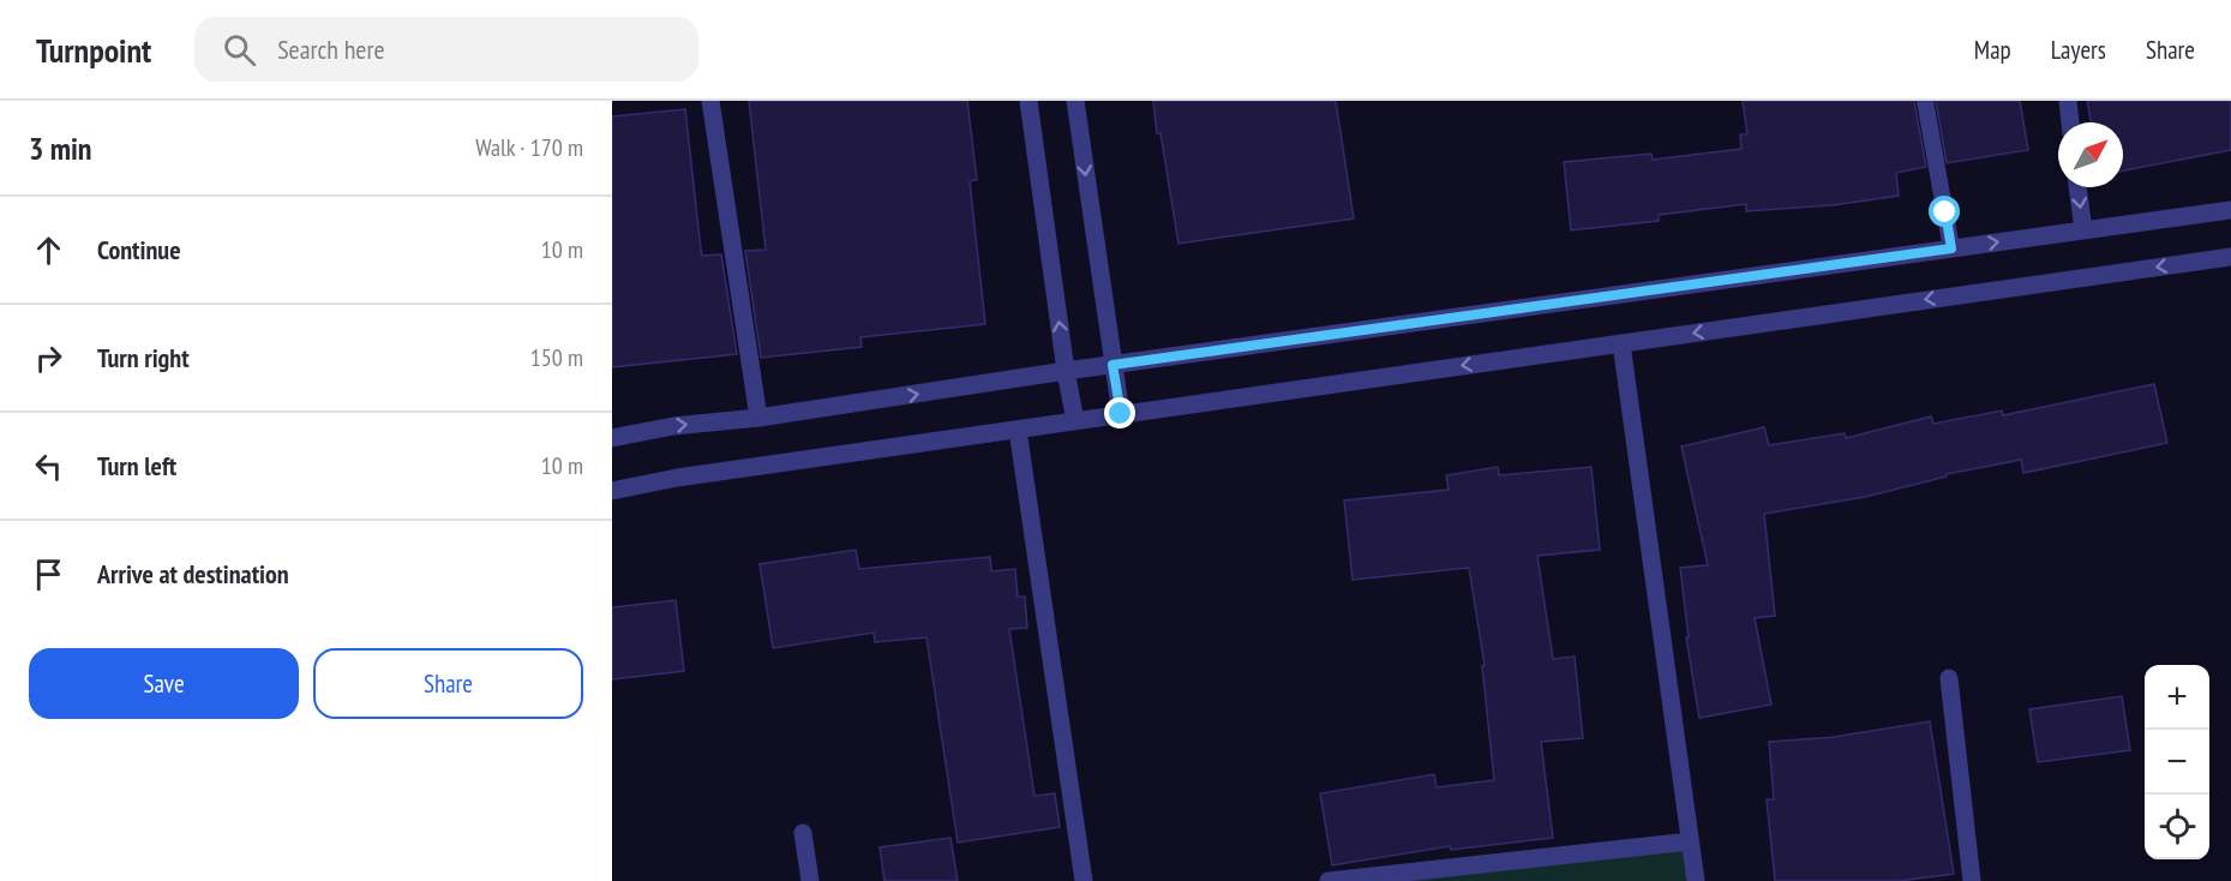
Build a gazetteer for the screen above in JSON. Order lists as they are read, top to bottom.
{
  "north": "top right",
  "page": {
    "header": "Turnpoint",
    "search": "Search here",
    "nav": ["Map", "Layers", "Share"],
    "heading": ["3 min", "Walk · 170 m"],
    "list": [
      ["Continue", "10 m"],
      ["Turn right", "150 m"],
      ["Turn left", "10 m"],
      "Arrive at destination"
    ],
    "buttons": ["Save", "Share"],
    "map_buttons": ["+", "−"]
  }
}
